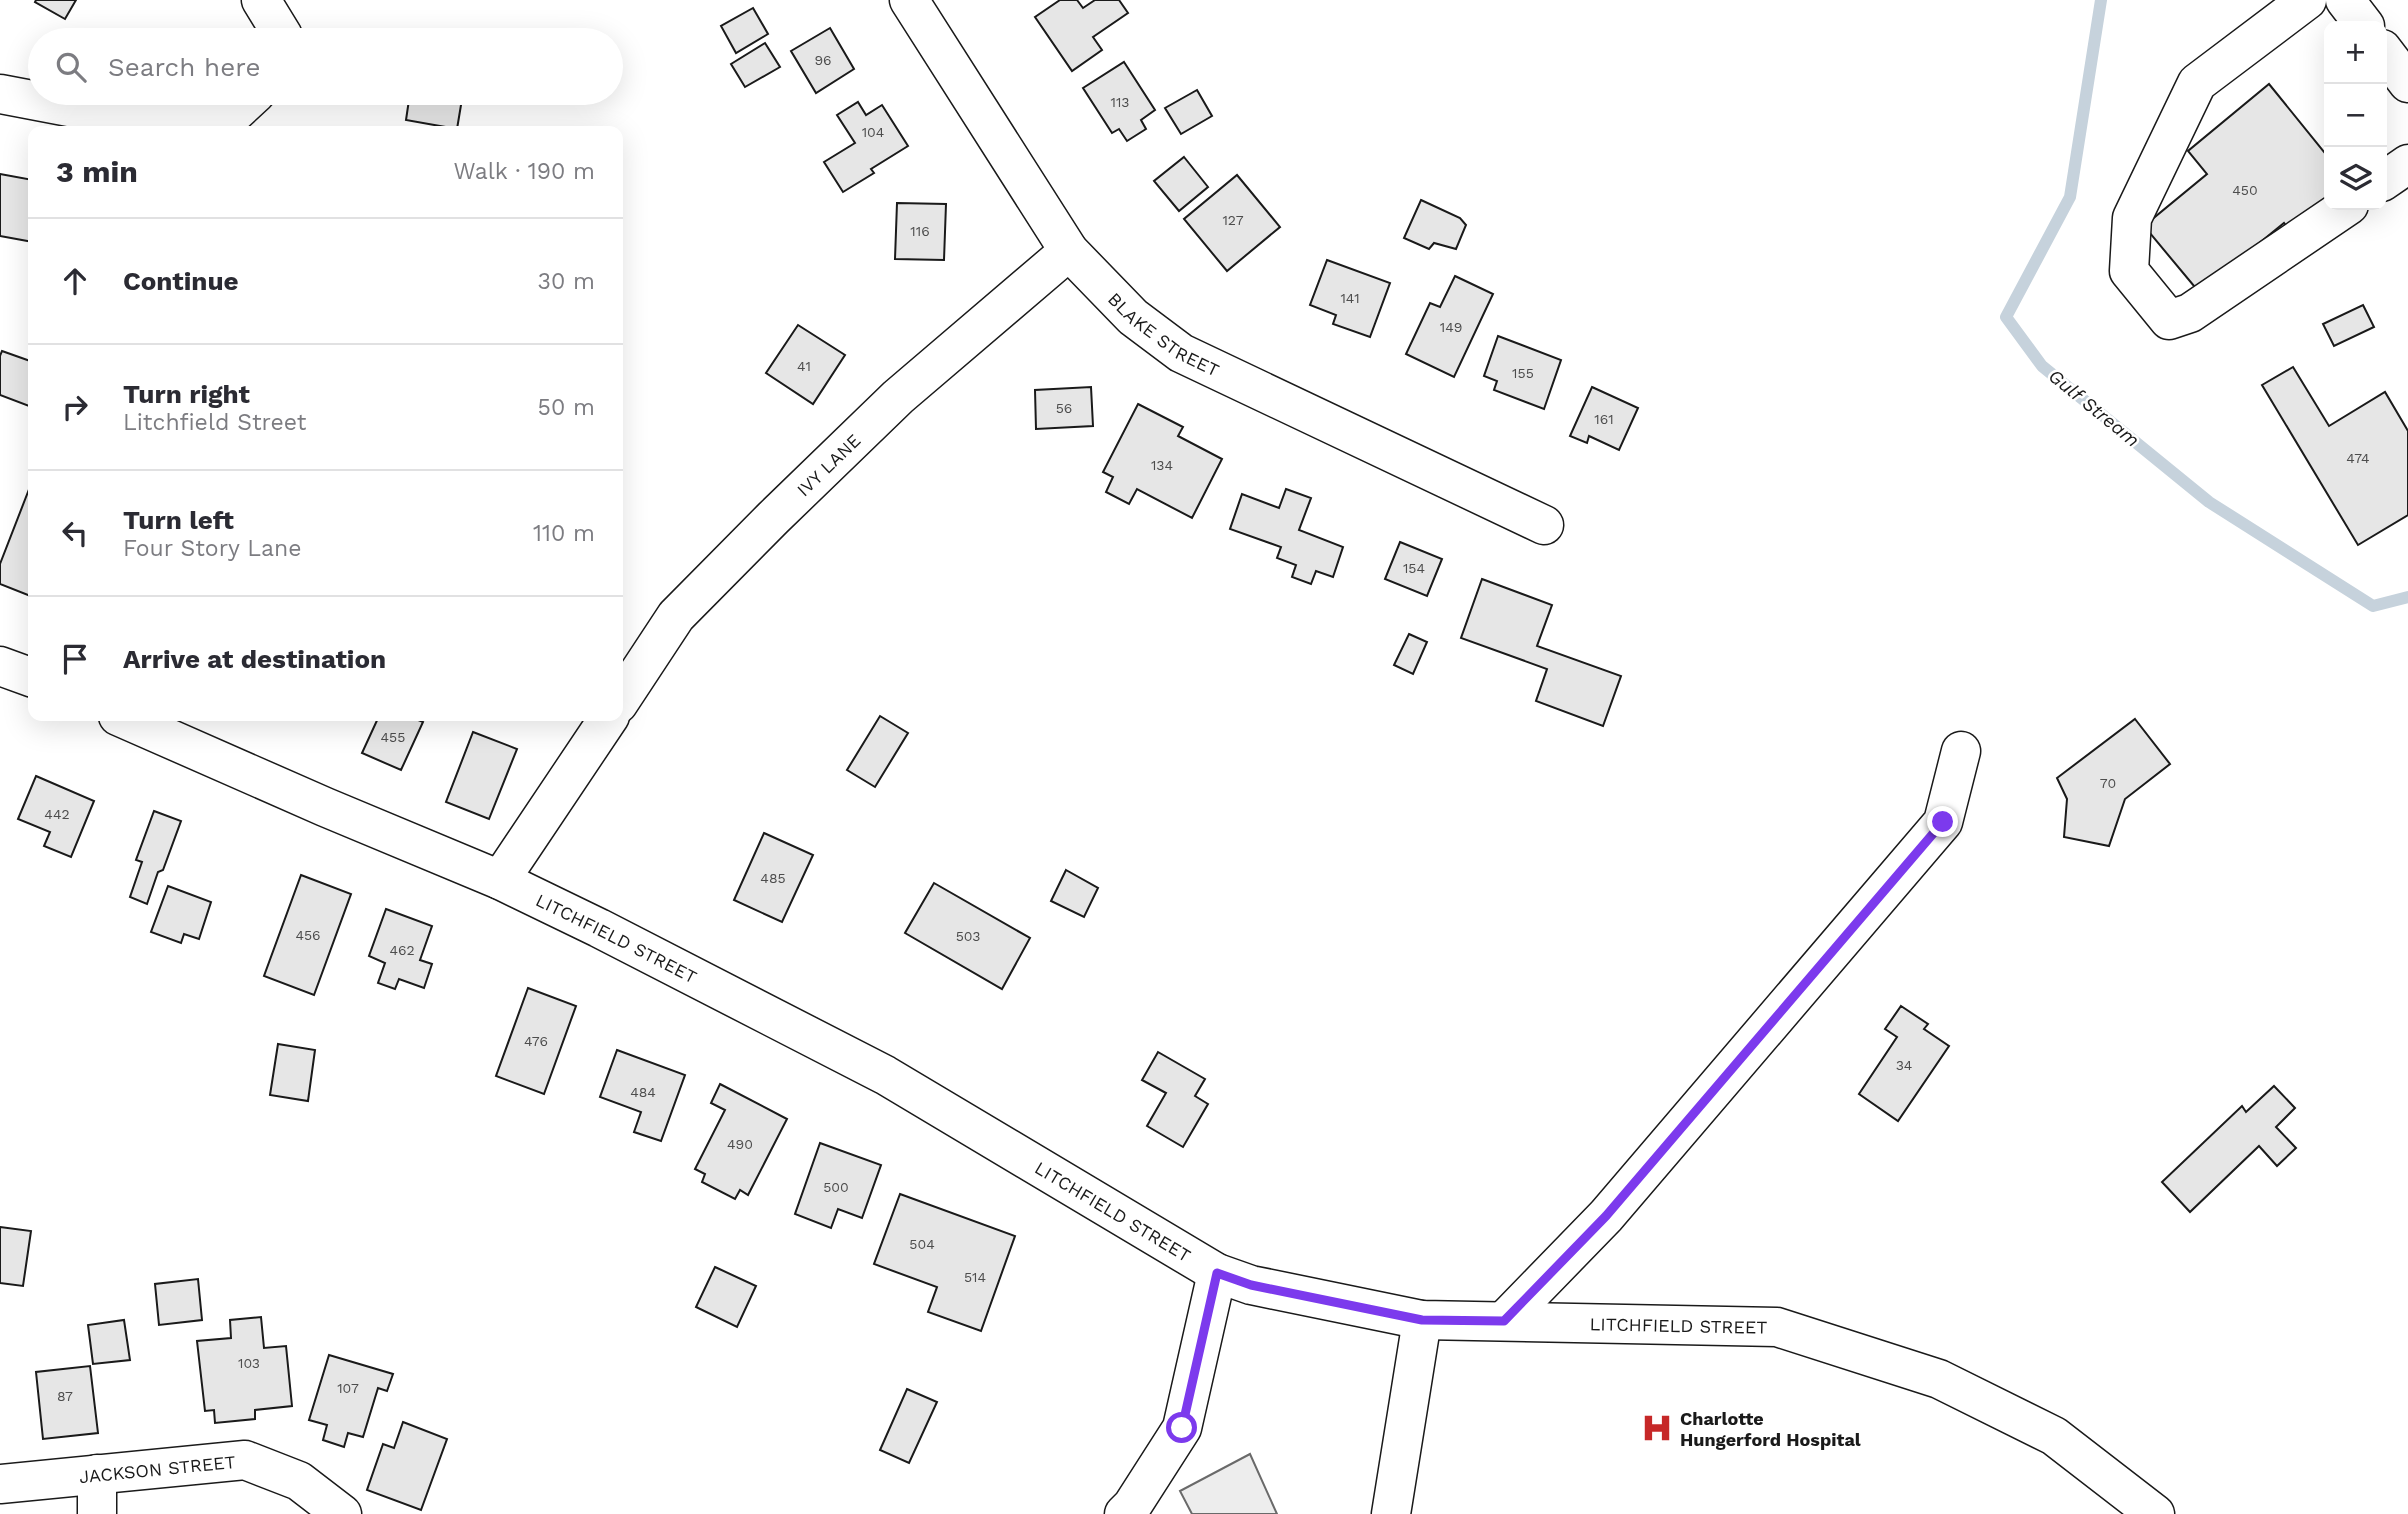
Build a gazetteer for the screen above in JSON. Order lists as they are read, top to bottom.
{
  "streets": {
    "main road": [
      "BLAKE STREET",
      "IVY LANE",
      "LITCHFIELD STREET",
      "JACKSON STREET"
    ]
  },
  "crossings": [
    ["BLAKE STREET", "IVY LANE"]
  ],
  "water": ["Gulf Stream"],
  "places": {
    "hospital": ["Charlotte Hungerford Hospital"]
  },
  "house_numbers": [
    "96",
    "113",
    "104",
    "450",
    "127",
    "116",
    "141",
    "149",
    "41",
    "155",
    "56",
    "161",
    "474",
    "134",
    "154",
    "455",
    "70",
    "442",
    "485",
    "456",
    "503",
    "462",
    "476",
    "34",
    "484",
    "490",
    "500",
    "504",
    "514",
    "103",
    "107",
    "87"
  ],
  "page": {
    "map_buttons": ["+", "−"],
    "search": "Search here",
    "heading": ["3 min", "Walk · 190 m"],
    "list": [
      ["Continue", "30 m"],
      ["Turn right", "Litchfield Street", "50 m"],
      ["Turn left", "Four Story Lane", "110 m"],
      "Arrive at destination"
    ]
  }
}
